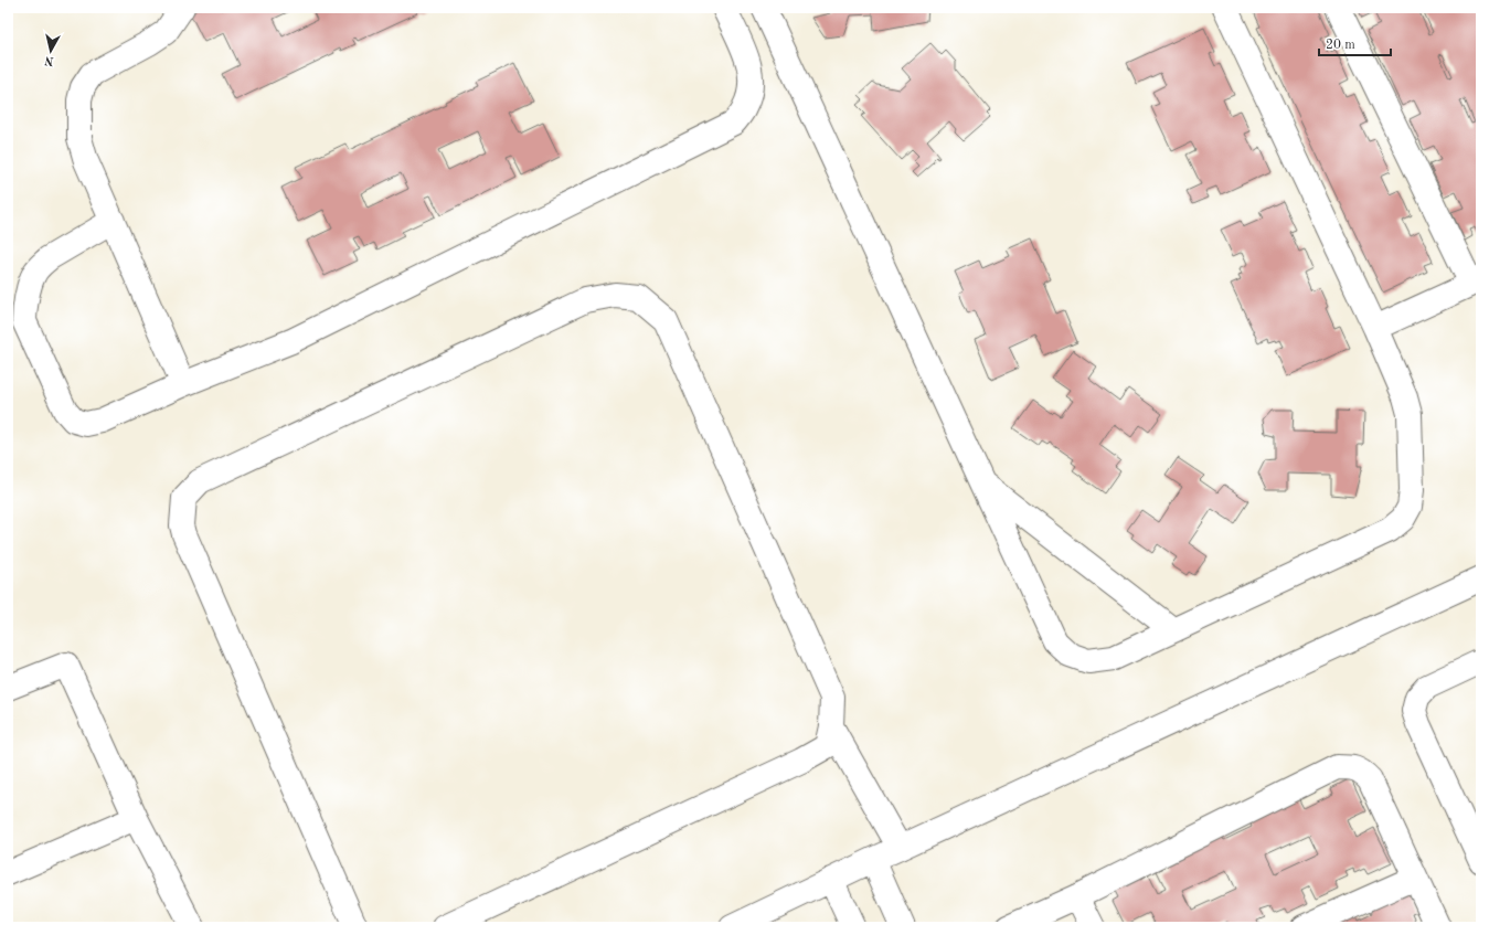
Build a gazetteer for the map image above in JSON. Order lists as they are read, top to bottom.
{
  "scale_bar": "20 m",
  "north": "bottom"
}
